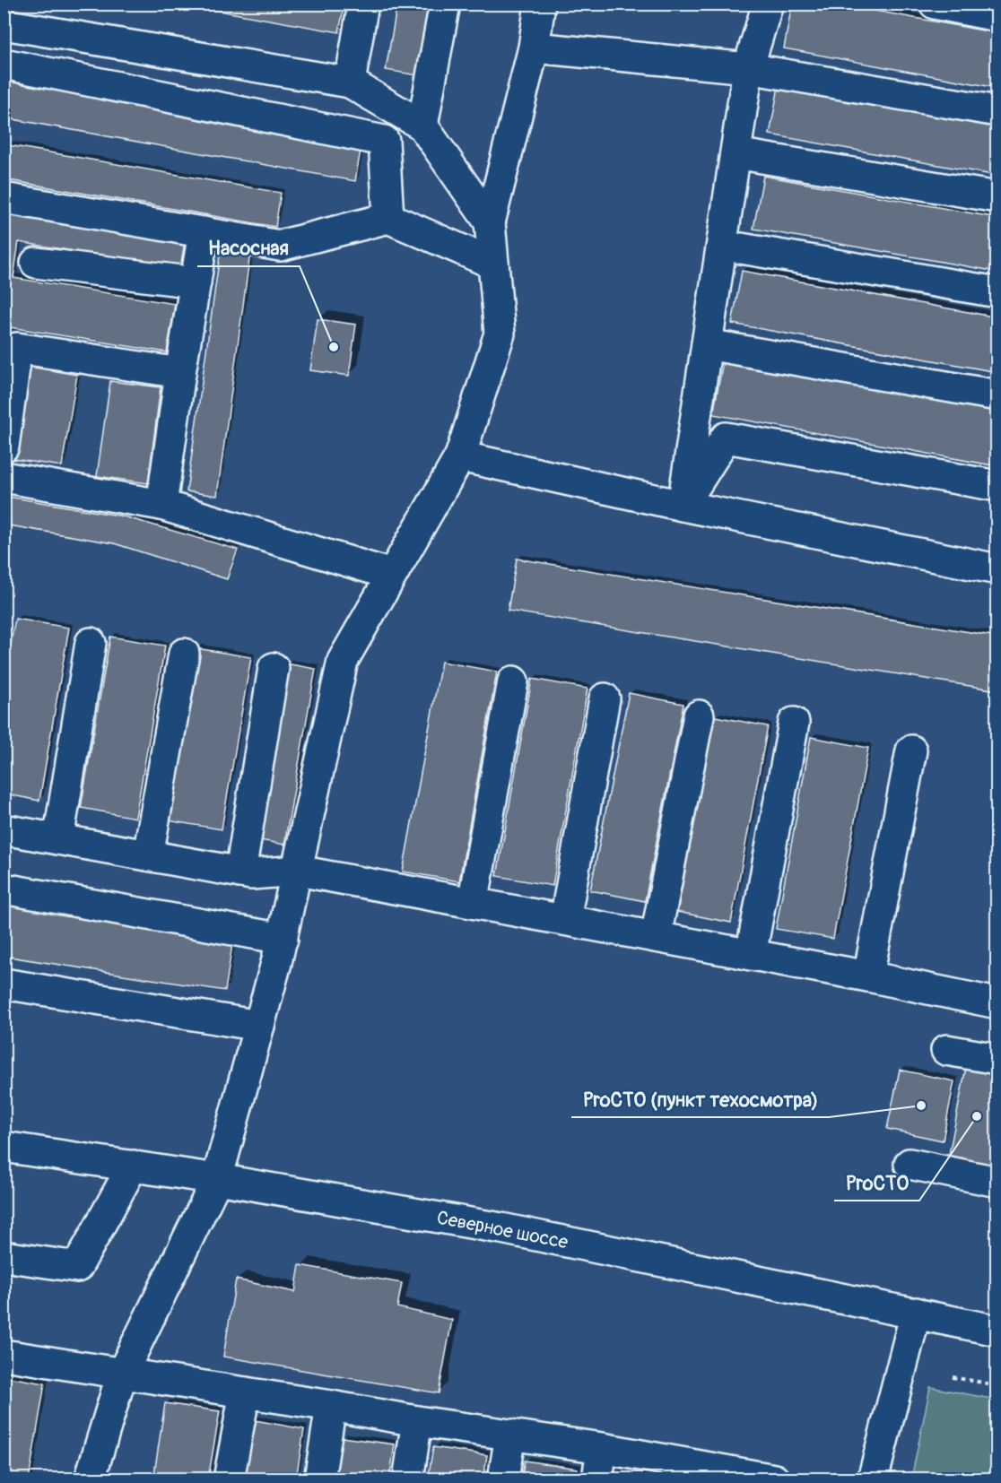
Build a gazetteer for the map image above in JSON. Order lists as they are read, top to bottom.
{
  "streets": {
    "main road": ["Северное шоссе"]
  },
  "places": ["Насосная", "ProСТО (пункт техосмотра)", "ProСТО"]
}
